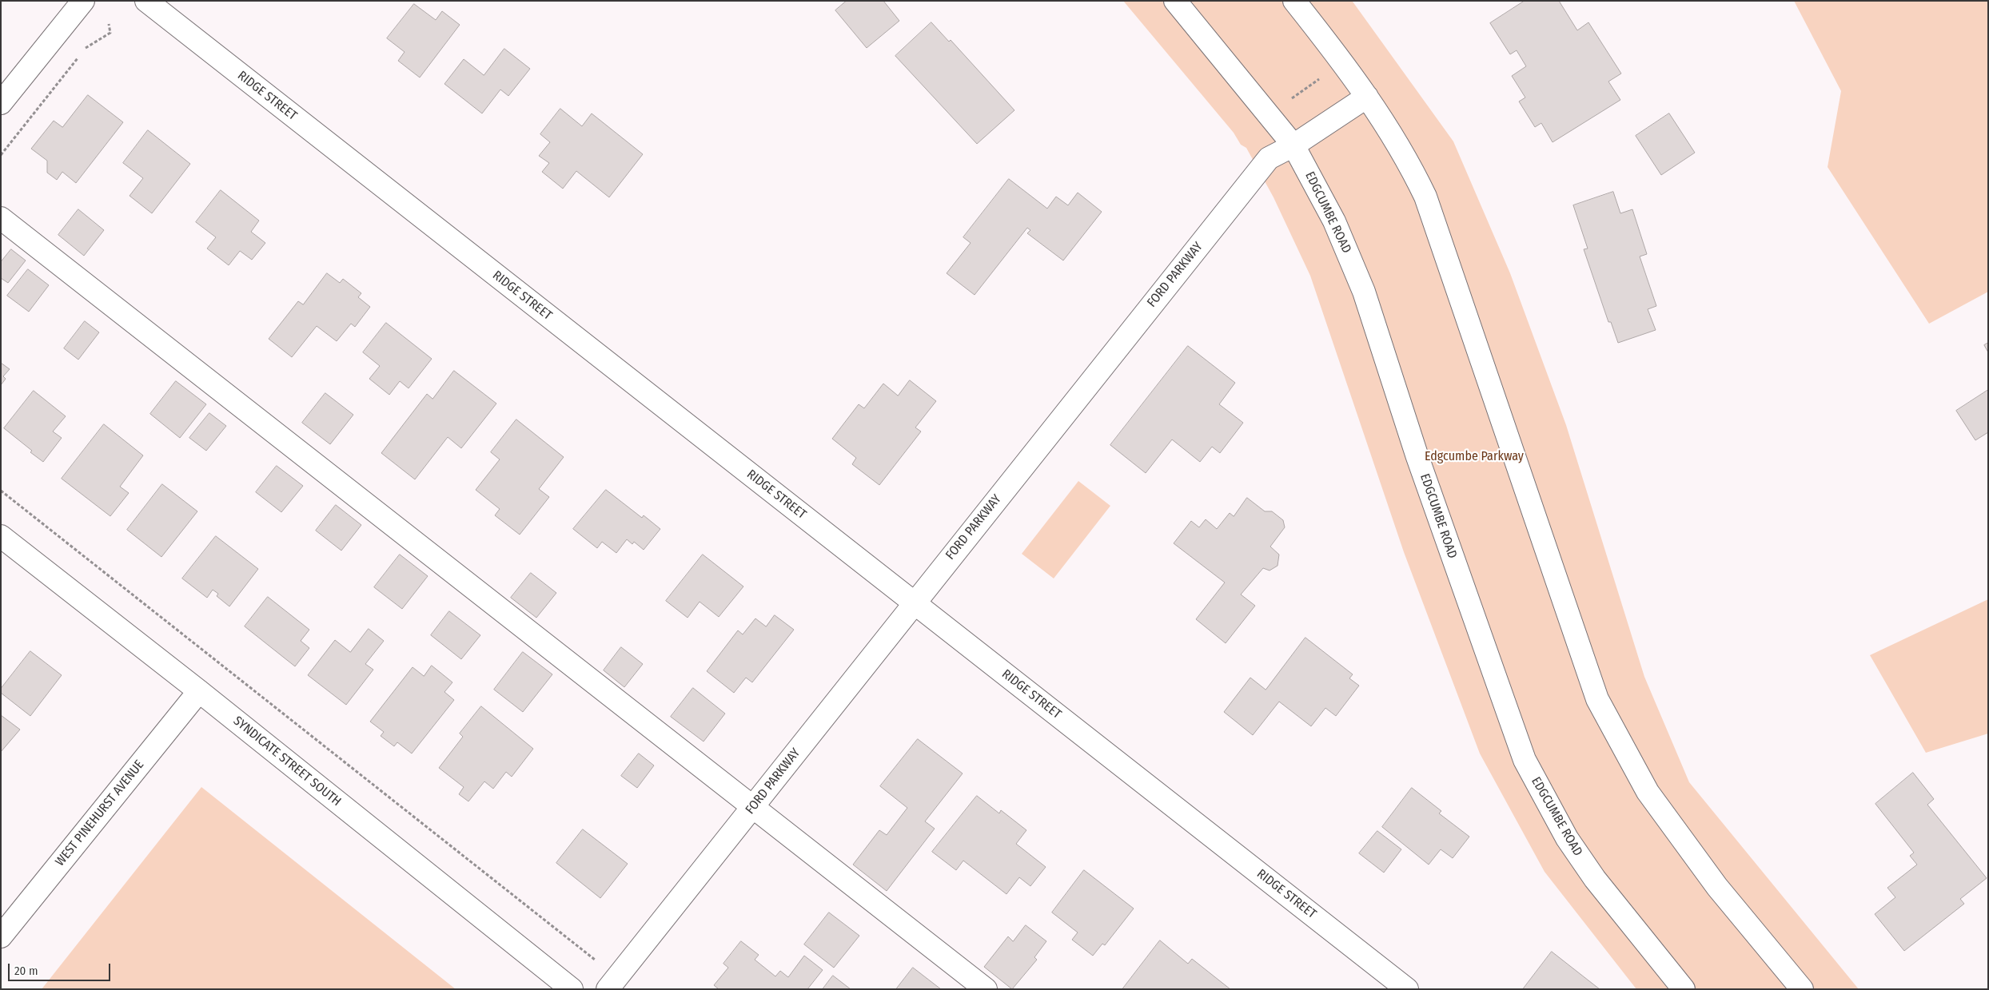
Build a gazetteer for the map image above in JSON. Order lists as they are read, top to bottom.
{
  "streets": {
    "street": [
      "RIDGE STREET",
      "EDGCUMBE ROAD",
      "FORD PARKWAY",
      "SYNDICATE STREET SOUTH",
      "WEST PINEHURST AVENUE"
    ]
  },
  "crossings": [
    ["RIDGE STREET", "FORD PARKWAY"],
    ["EDGCUMBE ROAD", "FORD PARKWAY"],
    ["SYNDICATE STREET SOUTH", "WEST PINEHURST AVENUE"]
  ],
  "parks": ["Edgcumbe Parkway"],
  "scale_bar": "20 m"
}
